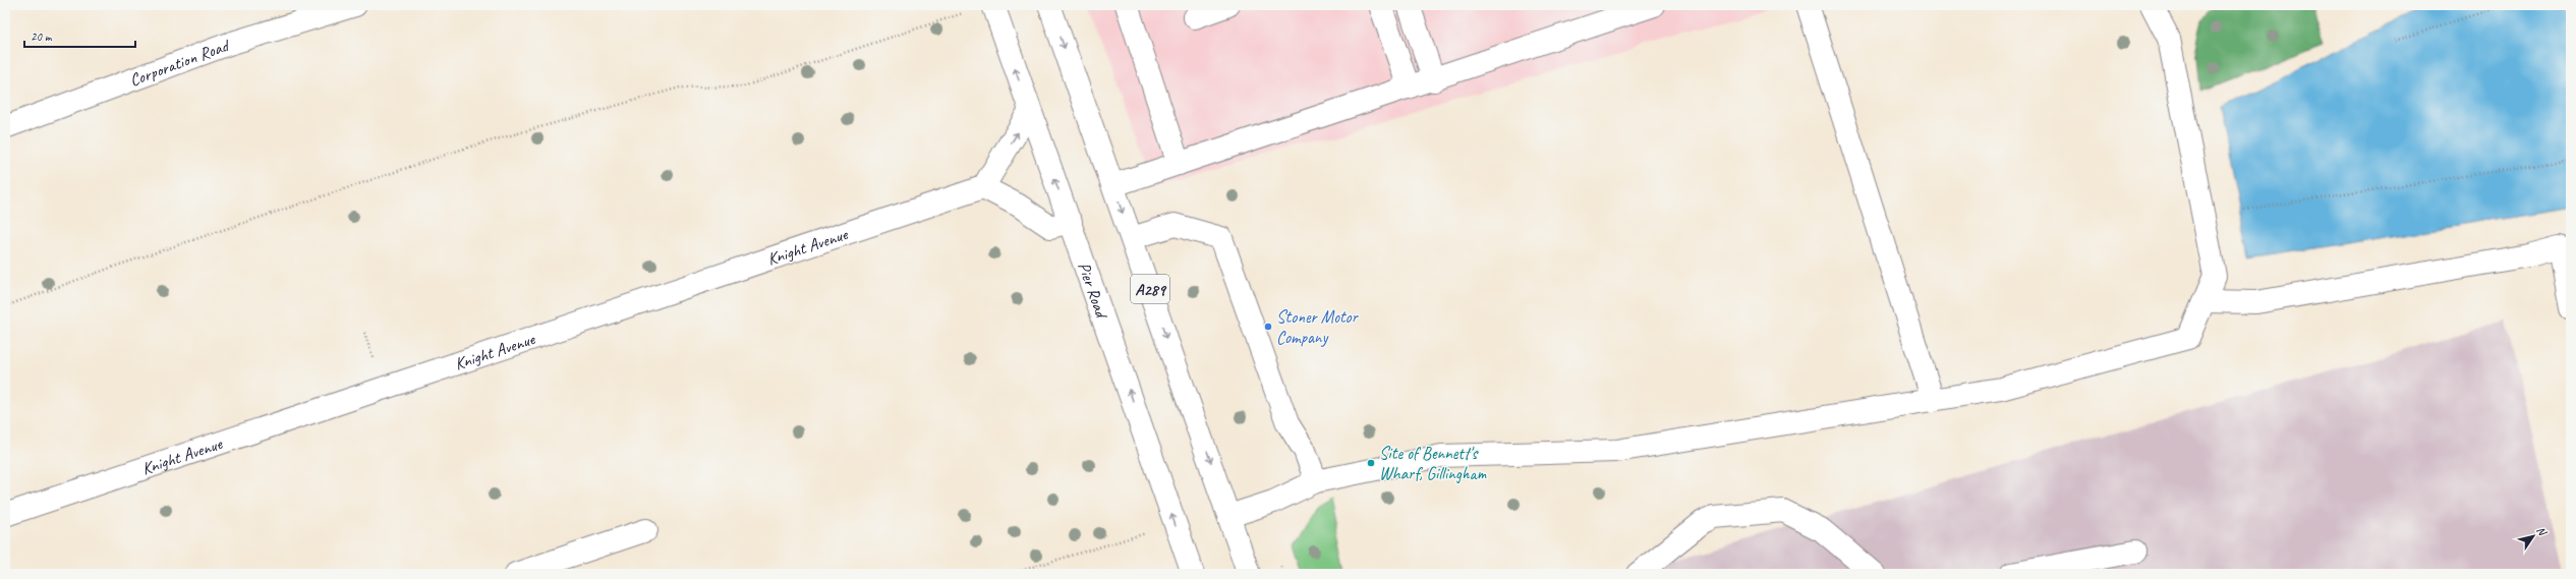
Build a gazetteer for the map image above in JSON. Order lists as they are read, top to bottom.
{
  "streets": {
    "street": [
      "Corporation Road",
      "Knight Avenue",
      "Pier Road",
      "A289"
    ]
  },
  "places": ["Stoner Motor Company", "Site of Bennett's Wharf, Gillingham"],
  "scale_bar": "20 m",
  "north": "top right"
}
